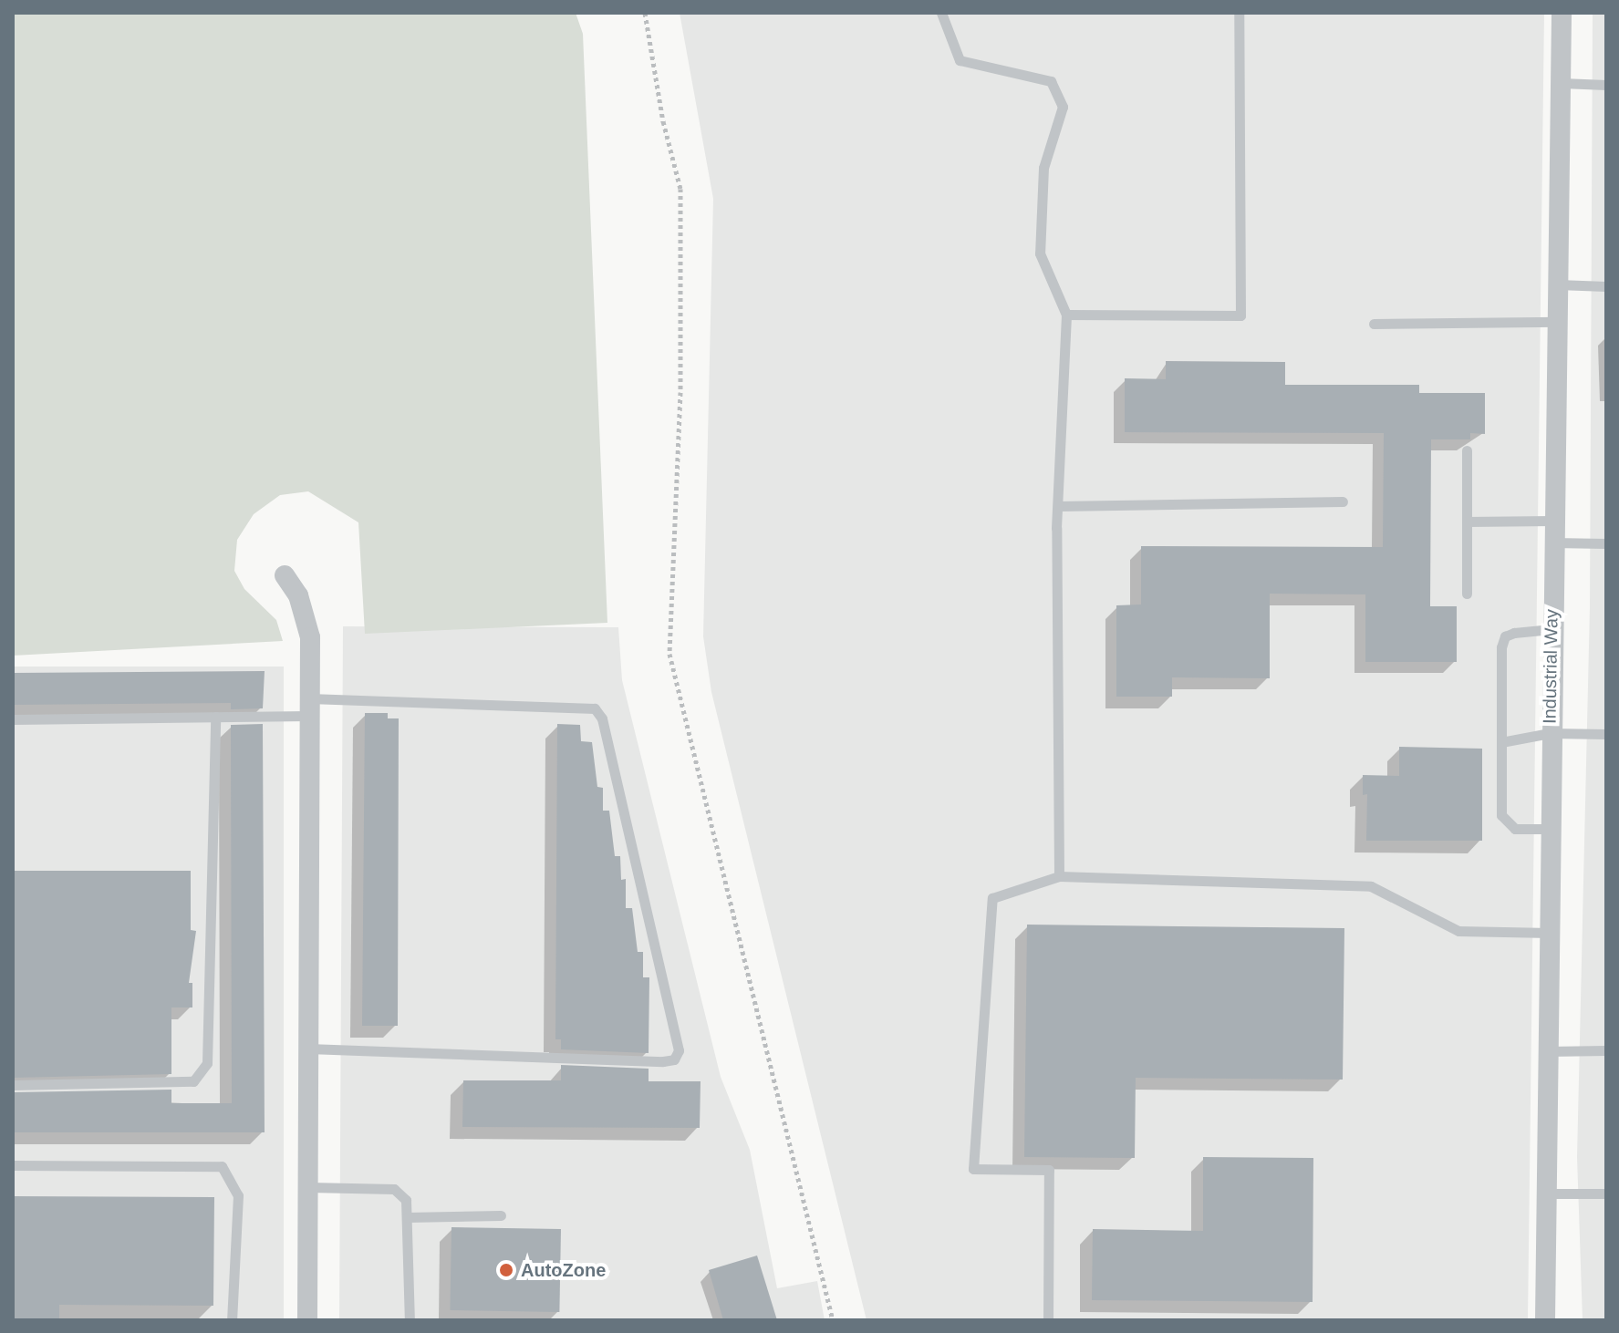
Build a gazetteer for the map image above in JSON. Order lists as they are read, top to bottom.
{
  "streets": {
    "street": ["Industrial Way"]
  },
  "places": ["AutoZone"]
}
